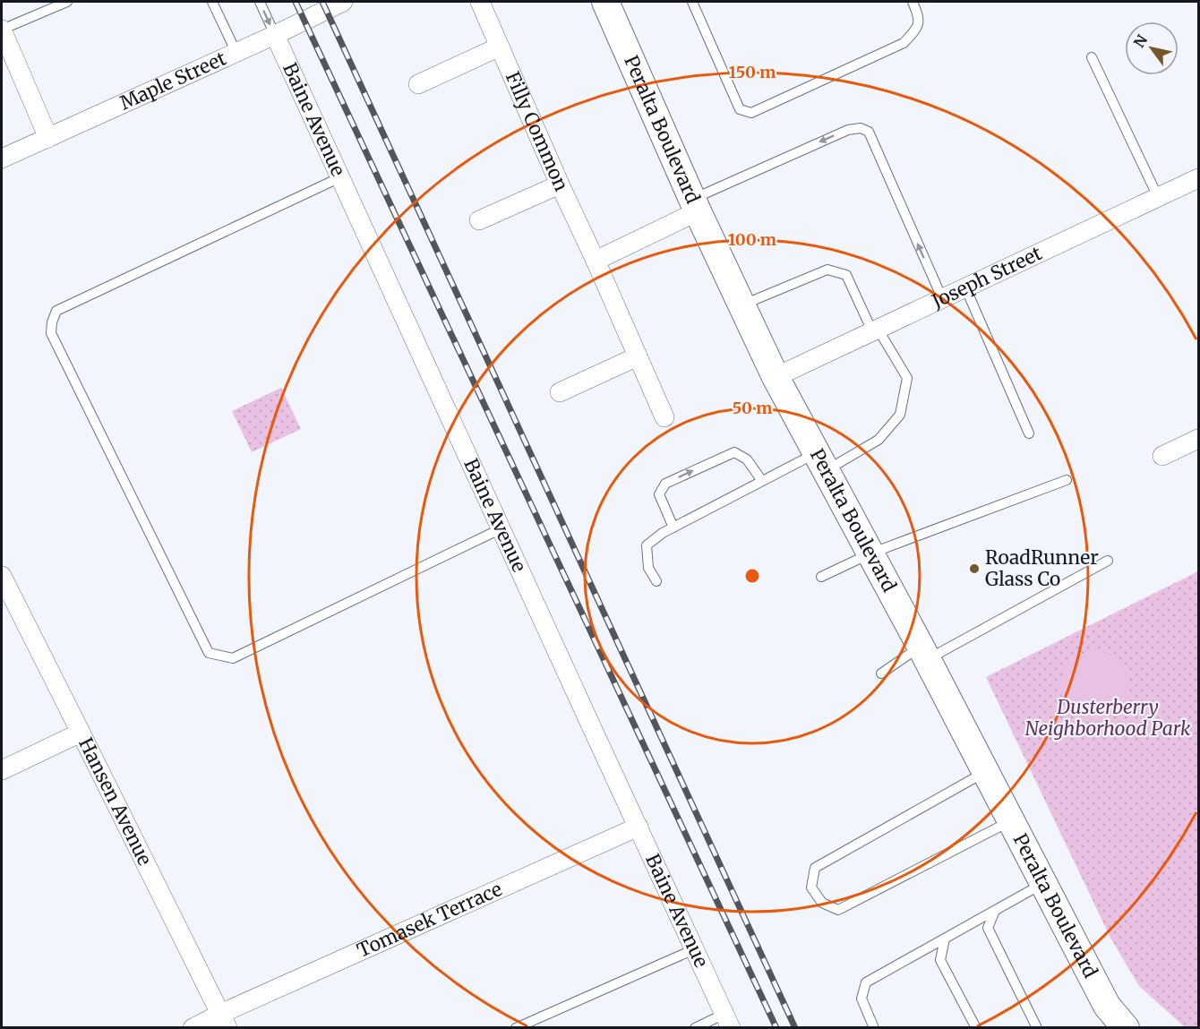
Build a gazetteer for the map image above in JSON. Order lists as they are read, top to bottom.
{
  "streets": {
    "main road": ["Peralta Boulevard"],
    "street": [
      "Maple Street",
      "Baine Avenue",
      "Filly Common",
      "Joseph Street",
      "Hansen Avenue",
      "Tomasek Terrace"
    ]
  },
  "crossings": [
    ["Maple Street", "Baine Avenue"],
    ["Baine Avenue", "Tomasek Terrace"],
    ["Peralta Boulevard", "Joseph Street"],
    ["Hansen Avenue", "Tomasek Terrace"]
  ],
  "parks": ["Dusterberry Neighborhood Park"],
  "places": ["RoadRunner Glass Co"],
  "north": "top left",
  "rings": ["150 m", "100 m", "50 m"]
}
